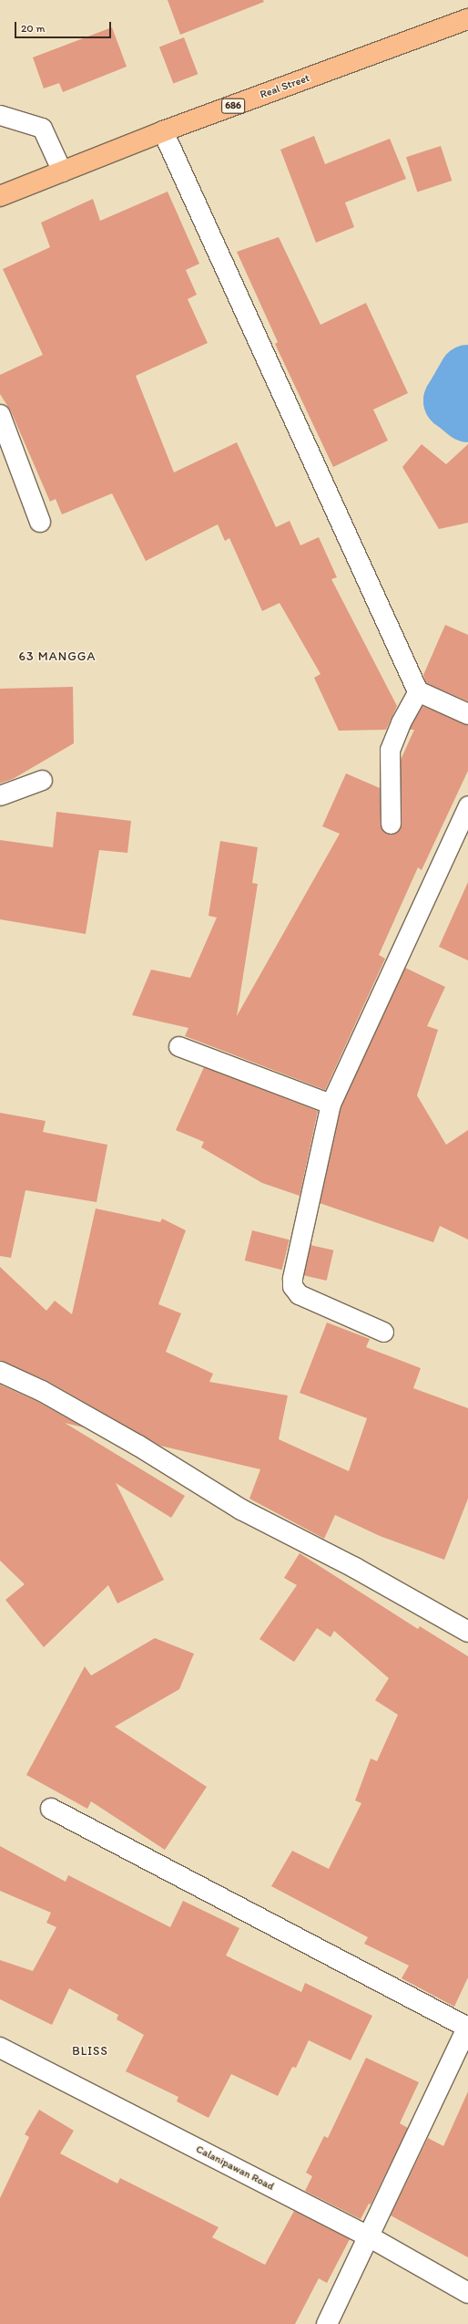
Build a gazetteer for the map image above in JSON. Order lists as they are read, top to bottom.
{
  "streets": {
    "main road": ["Real Street", "686"],
    "street": ["Calanipawan Road"]
  },
  "districts": ["63 MANGGA", "BLISS"],
  "scale_bar": "20 m"
}
